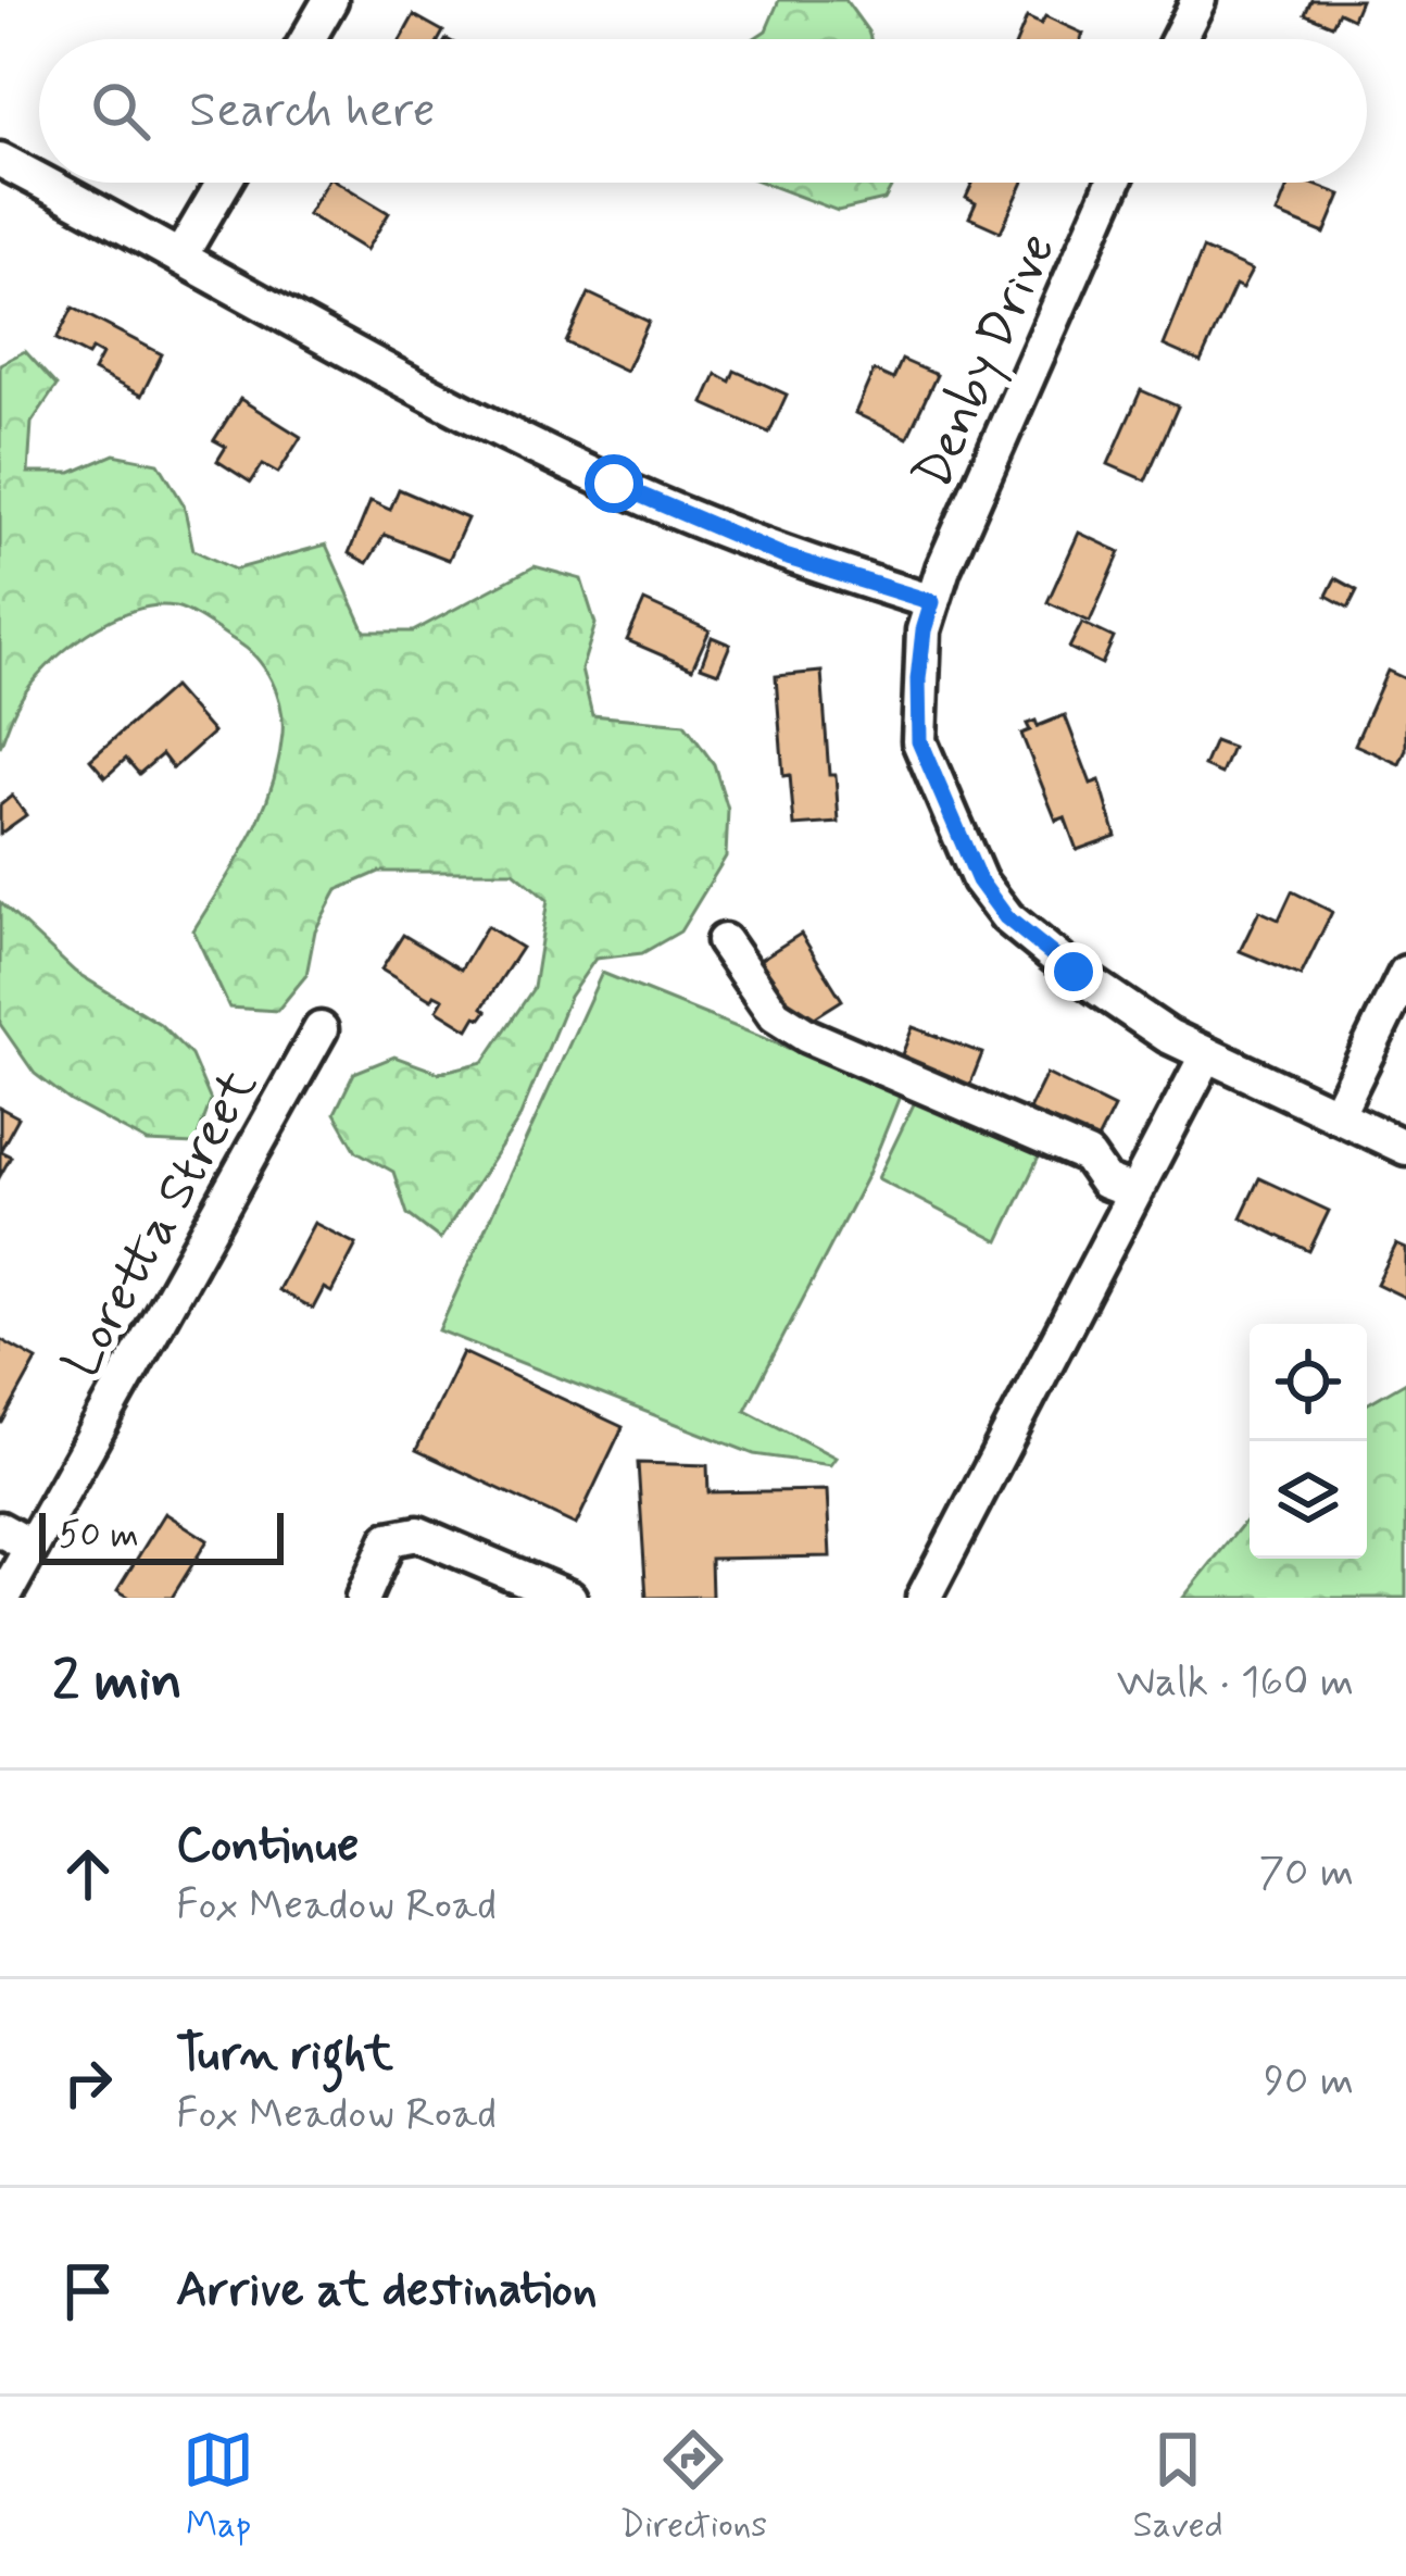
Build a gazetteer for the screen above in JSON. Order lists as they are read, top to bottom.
{
  "streets": {
    "street": ["Denby Drive", "Loretta Street"]
  },
  "scale_bar": "50 m",
  "page": {
    "search": "Search here",
    "scale": "50 m",
    "heading": ["2 min", "Walk · 160 m"],
    "list": [
      ["Continue", "Fox Meadow Road", "70 m"],
      ["Turn right", "Fox Meadow Road", "90 m"],
      "Arrive at destination"
    ],
    "nav": ["Map", "Directions", "Saved"]
  }
}
